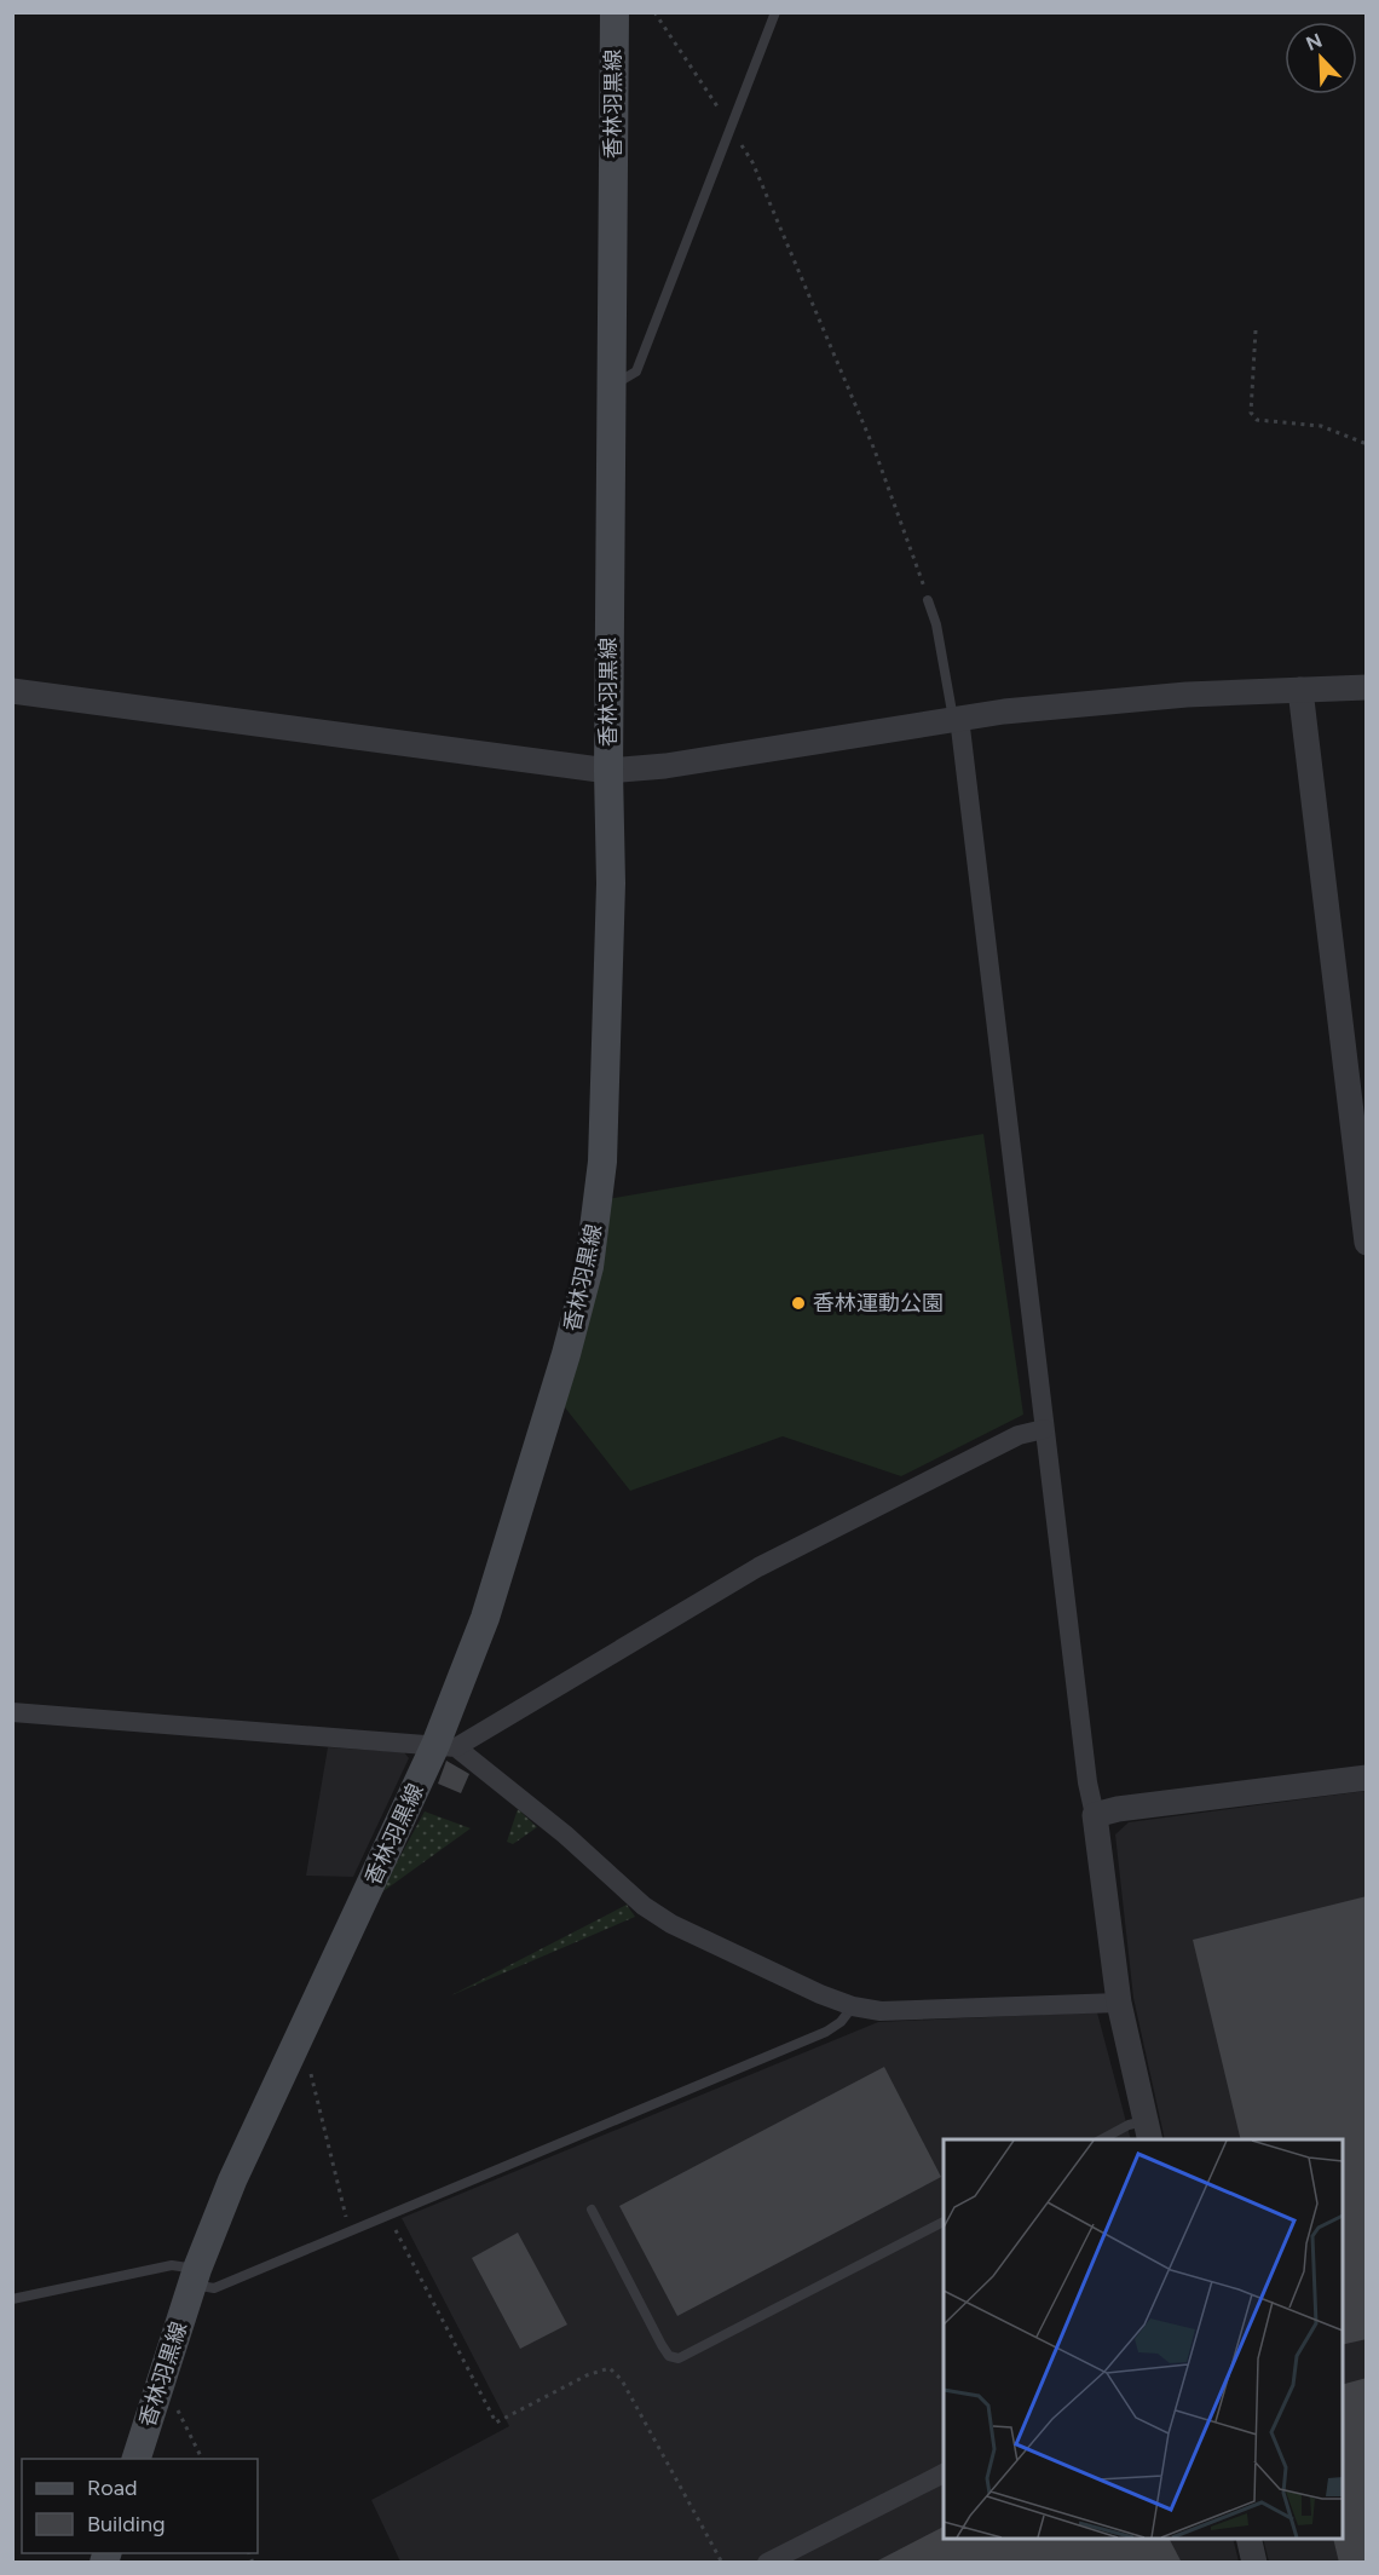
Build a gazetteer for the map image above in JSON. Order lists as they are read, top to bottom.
{
  "streets": {
    "main road": ["香林羽黒線"]
  },
  "places": ["香林運動公園"],
  "legend": ["Road", "Building"],
  "north": "top left"
}
